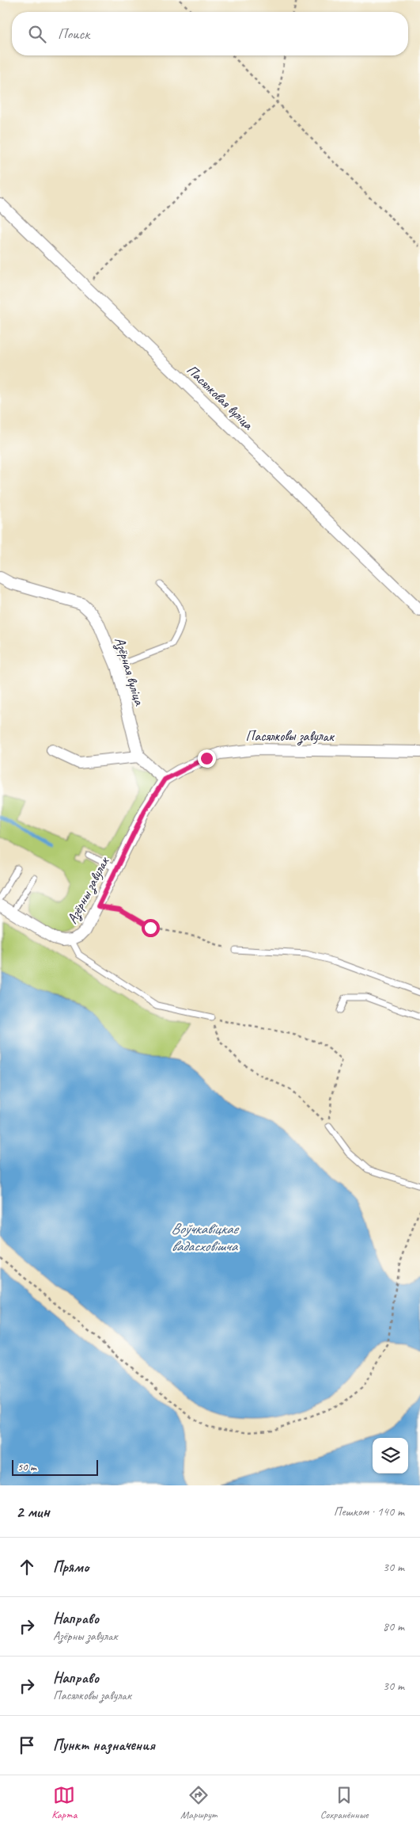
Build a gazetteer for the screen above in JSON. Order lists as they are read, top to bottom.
{
  "streets": {
    "street": [
      "Пасялковая вуліца",
      "Азёрная вуліца",
      "Пасялковы завулак",
      "Азёрны завулак"
    ]
  },
  "crossings": [
    ["Пасялковы завулак", "Азёрны завулак"]
  ],
  "water": ["Воўчкавіцкае вадасховішча"],
  "scale_bar": "50 m",
  "page": {
    "search": "Поиск",
    "scale": "50 m",
    "heading": ["2 мин", "Пешком · 140 m"],
    "list": [
      ["Прямо", "30 m"],
      ["Направо", "Азёрны завулак", "80 m"],
      ["Направо", "Пасялковы завулак", "30 m"],
      "Пункт назначения"
    ],
    "nav": ["Карта", "Маршрут", "Сохранённые"]
  }
}
